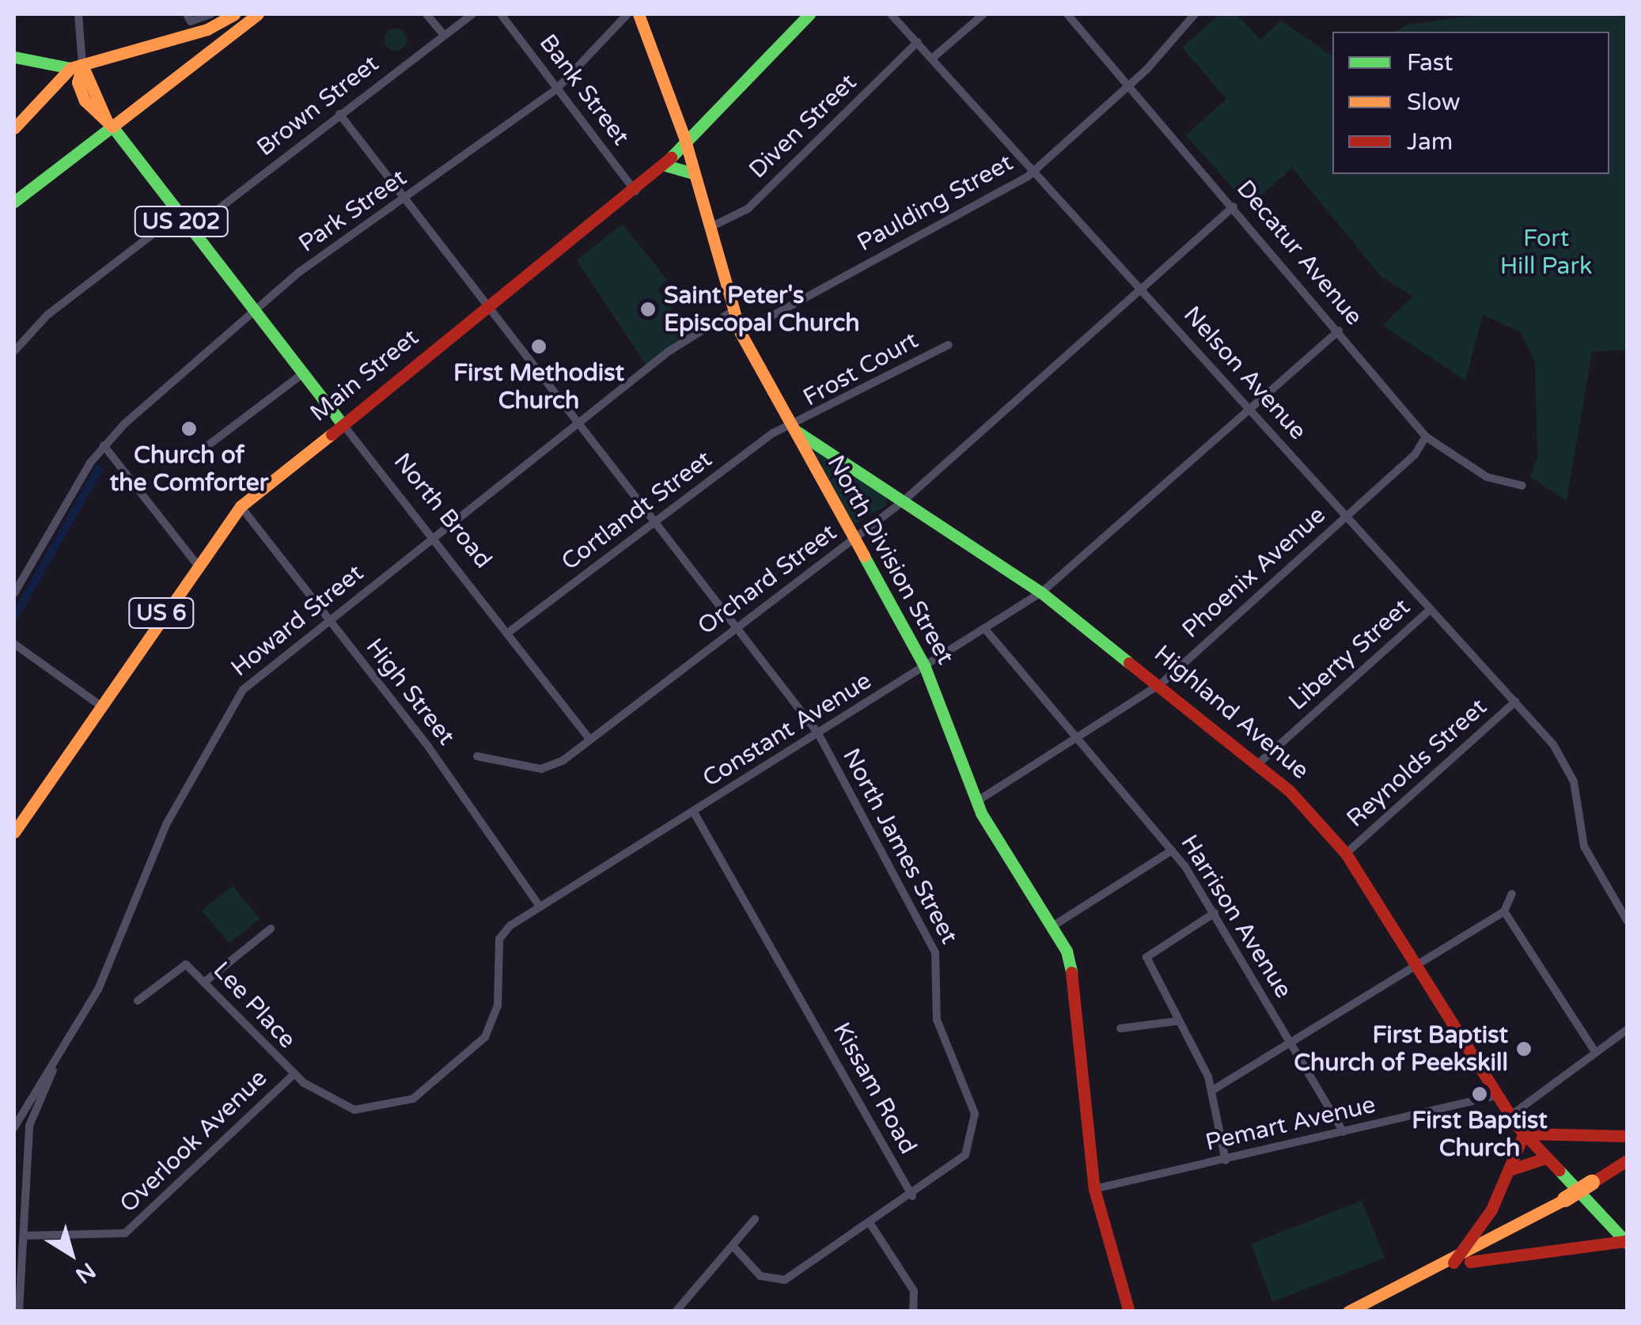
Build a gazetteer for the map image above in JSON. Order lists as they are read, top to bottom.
{
  "streets": {
    "main road": [
      "US 202",
      "Main Street",
      "North Broad",
      "North Division Street",
      "US 6",
      "Highland Avenue"
    ],
    "street": [
      "Bank Street",
      "Brown Street",
      "Diven Street",
      "Paulding Street",
      "Park Street",
      "Decatur Avenue",
      "Frost Court",
      "Nelson Avenue",
      "Cortlandt Street",
      "Phoenix Avenue",
      "Orchard Street",
      "Howard Street",
      "Liberty Street",
      "High Street",
      "Constant Avenue",
      "Reynolds Street",
      "North James Street",
      "Harrison Avenue",
      "Lee Place",
      "Kissam Road",
      "Pemart Avenue",
      "Overlook Avenue"
    ]
  },
  "crossings": [
    ["Bank Street", "Park Street"],
    ["Bank Street", "Main Street"],
    ["Brown Street", "US 202"],
    ["Brown Street", "North James Street"],
    ["Diven Street", "Nelson Avenue"],
    ["Diven Street", "North Division Street"],
    ["Paulding Street", "Decatur Avenue"],
    ["Paulding Street", "Nelson Avenue"],
    ["Paulding Street", "North Division Street"],
    ["Park Street", "US 202"],
    ["Park Street", "North Broad"],
    ["Park Street", "North James Street"],
    ["US 202", "North Broad"],
    ["Decatur Avenue", "Phoenix Avenue"],
    ["Decatur Avenue", "Orchard Street"],
    ["Decatur Avenue", "Constant Avenue"],
    ["Frost Court", "Cortlandt Street"],
    ["Frost Court", "North Division Street"],
    ["Frost Court", "Highland Avenue"],
    ["Nelson Avenue", "Phoenix Avenue"],
    ["Nelson Avenue", "Orchard Street"],
    ["Nelson Avenue", "Liberty Street"],
    ["Nelson Avenue", "Constant Avenue"],
    ["Nelson Avenue", "Reynolds Street"],
    ["Main Street", "North Broad"],
    ["Main Street", "North Division Street"],
    ["Main Street", "High Street"],
    ["Main Street", "North James Street"],
    ["North Broad", "Cortlandt Street"],
    ["North Broad", "Orchard Street"],
    ["North Broad", "Howard Street"],
    ["Cortlandt Street", "North Division Street"],
    ["Cortlandt Street", "Highland Avenue"],
    ["Cortlandt Street", "North James Street"],
    ["North Division Street", "Phoenix Avenue"],
    ["North Division Street", "Orchard Street"],
    ["North Division Street", "Howard Street"],
    ["North Division Street", "Highland Avenue"],
    ["North Division Street", "Constant Avenue"],
    ["North Division Street", "Pemart Avenue"],
    ["Phoenix Avenue", "Highland Avenue"],
    ["Phoenix Avenue", "Harrison Avenue"],
    ["Orchard Street", "Highland Avenue"],
    ["Orchard Street", "North James Street"],
    ["Howard Street", "High Street"],
    ["Howard Street", "North James Street"],
    ["Liberty Street", "Highland Avenue"],
    ["High Street", "Constant Avenue"],
    ["Highland Avenue", "Constant Avenue"],
    ["Highland Avenue", "Reynolds Street"],
    ["Highland Avenue", "Pemart Avenue"],
    ["Constant Avenue", "North James Street"],
    ["Constant Avenue", "Harrison Avenue"],
    ["Constant Avenue", "Lee Place"],
    ["Constant Avenue", "Kissam Road"],
    ["Constant Avenue", "Overlook Avenue"],
    ["North James Street", "Kissam Road"],
    ["Harrison Avenue", "Pemart Avenue"],
    ["Lee Place", "Overlook Avenue"]
  ],
  "parks": ["Fort Hill Park"],
  "places": [
    "Saint Peter's Episcopal Church",
    "First Methodist Church",
    "Church of the Comforter",
    "First Baptist Church of Peekskill",
    "First Baptist Church"
  ],
  "legend": ["Fast", "Slow", "Jam"],
  "north": "bottom right"
}
